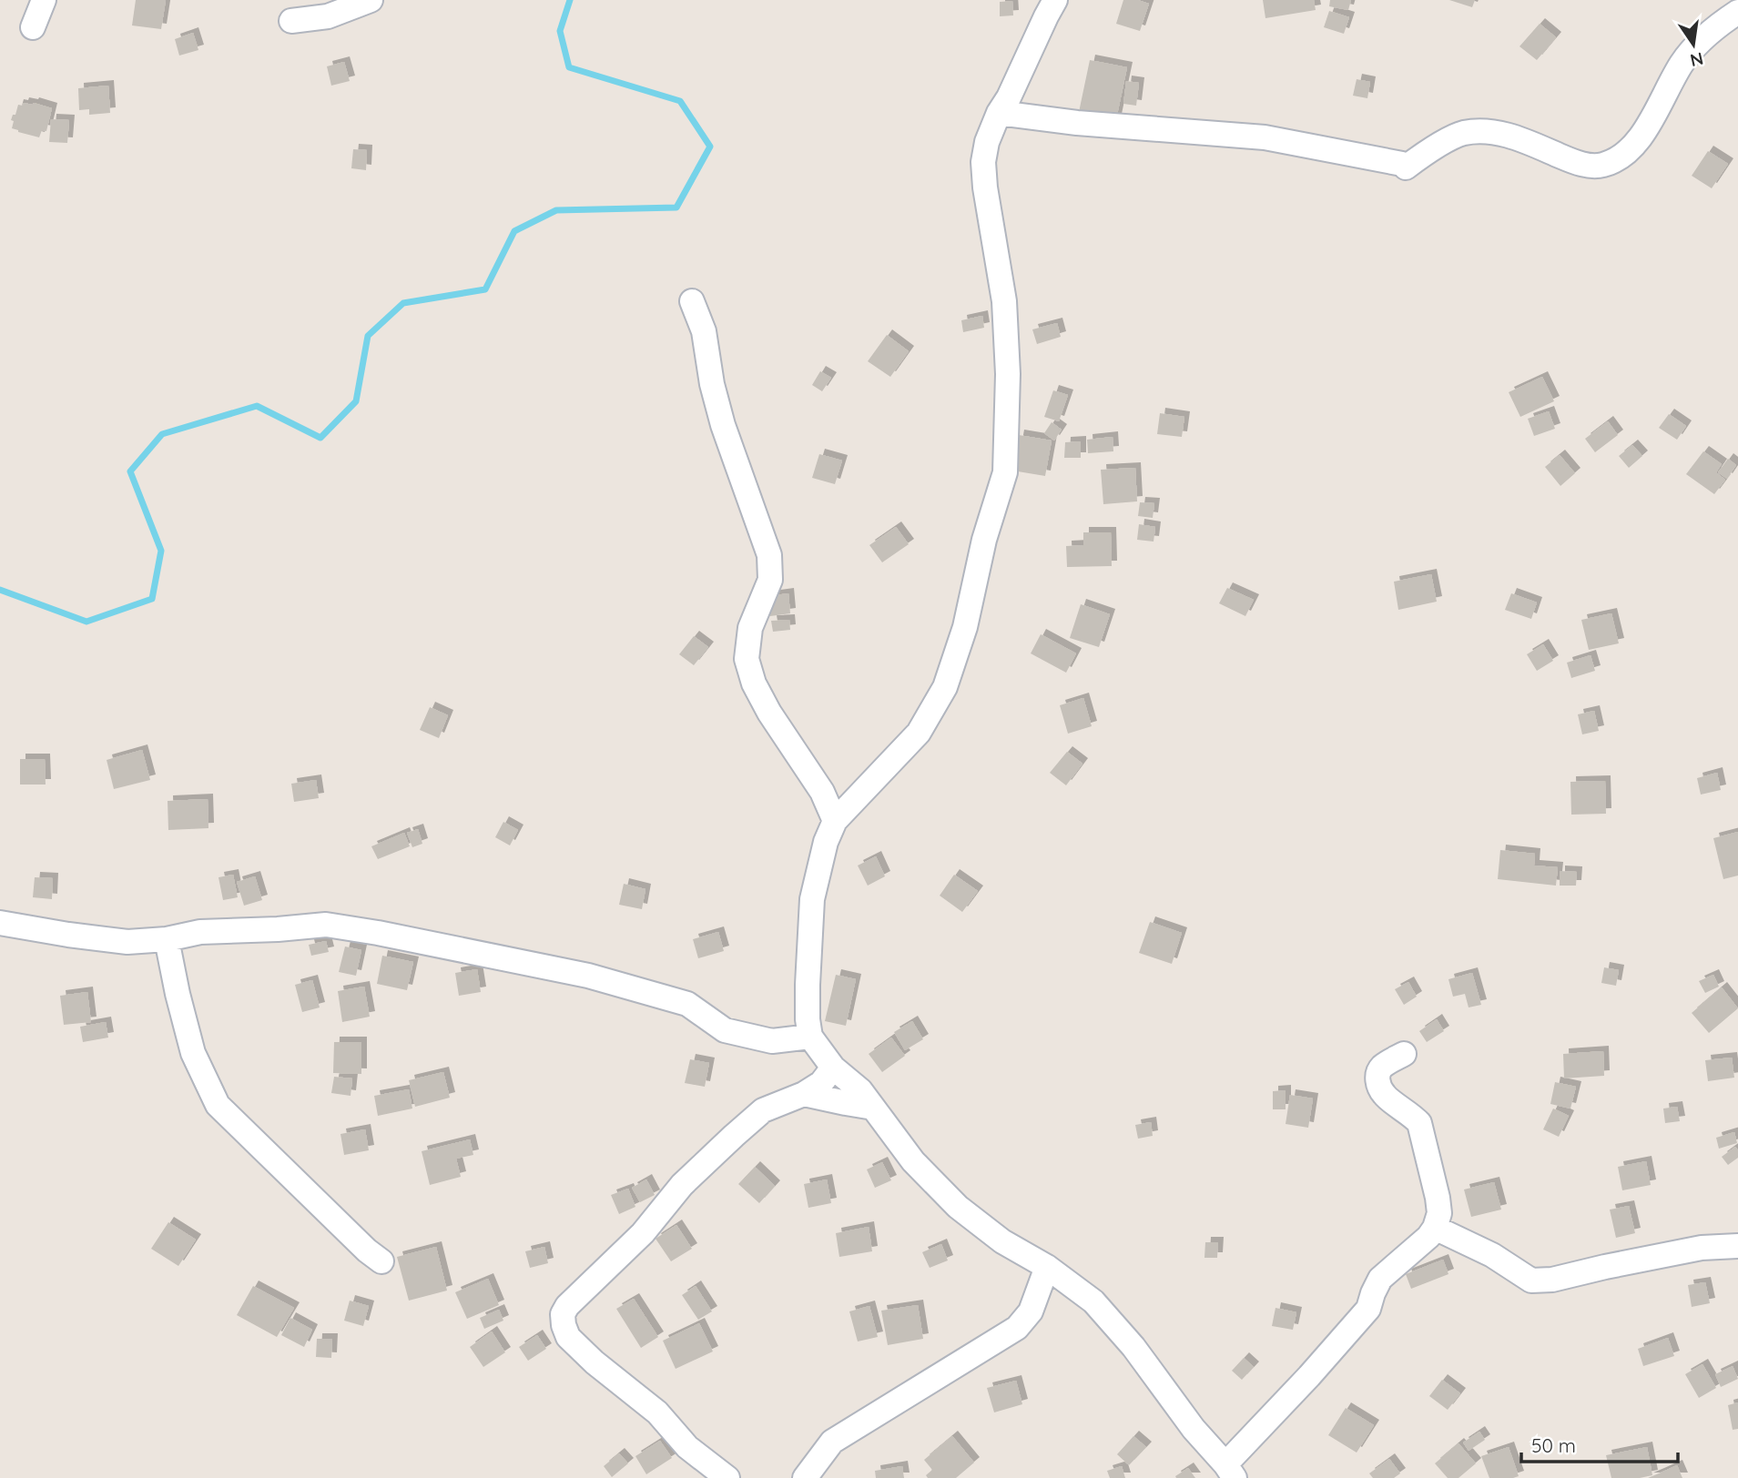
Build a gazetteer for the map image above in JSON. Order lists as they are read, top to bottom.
{
  "scale_bar": "50 m",
  "north": "bottom"
}
